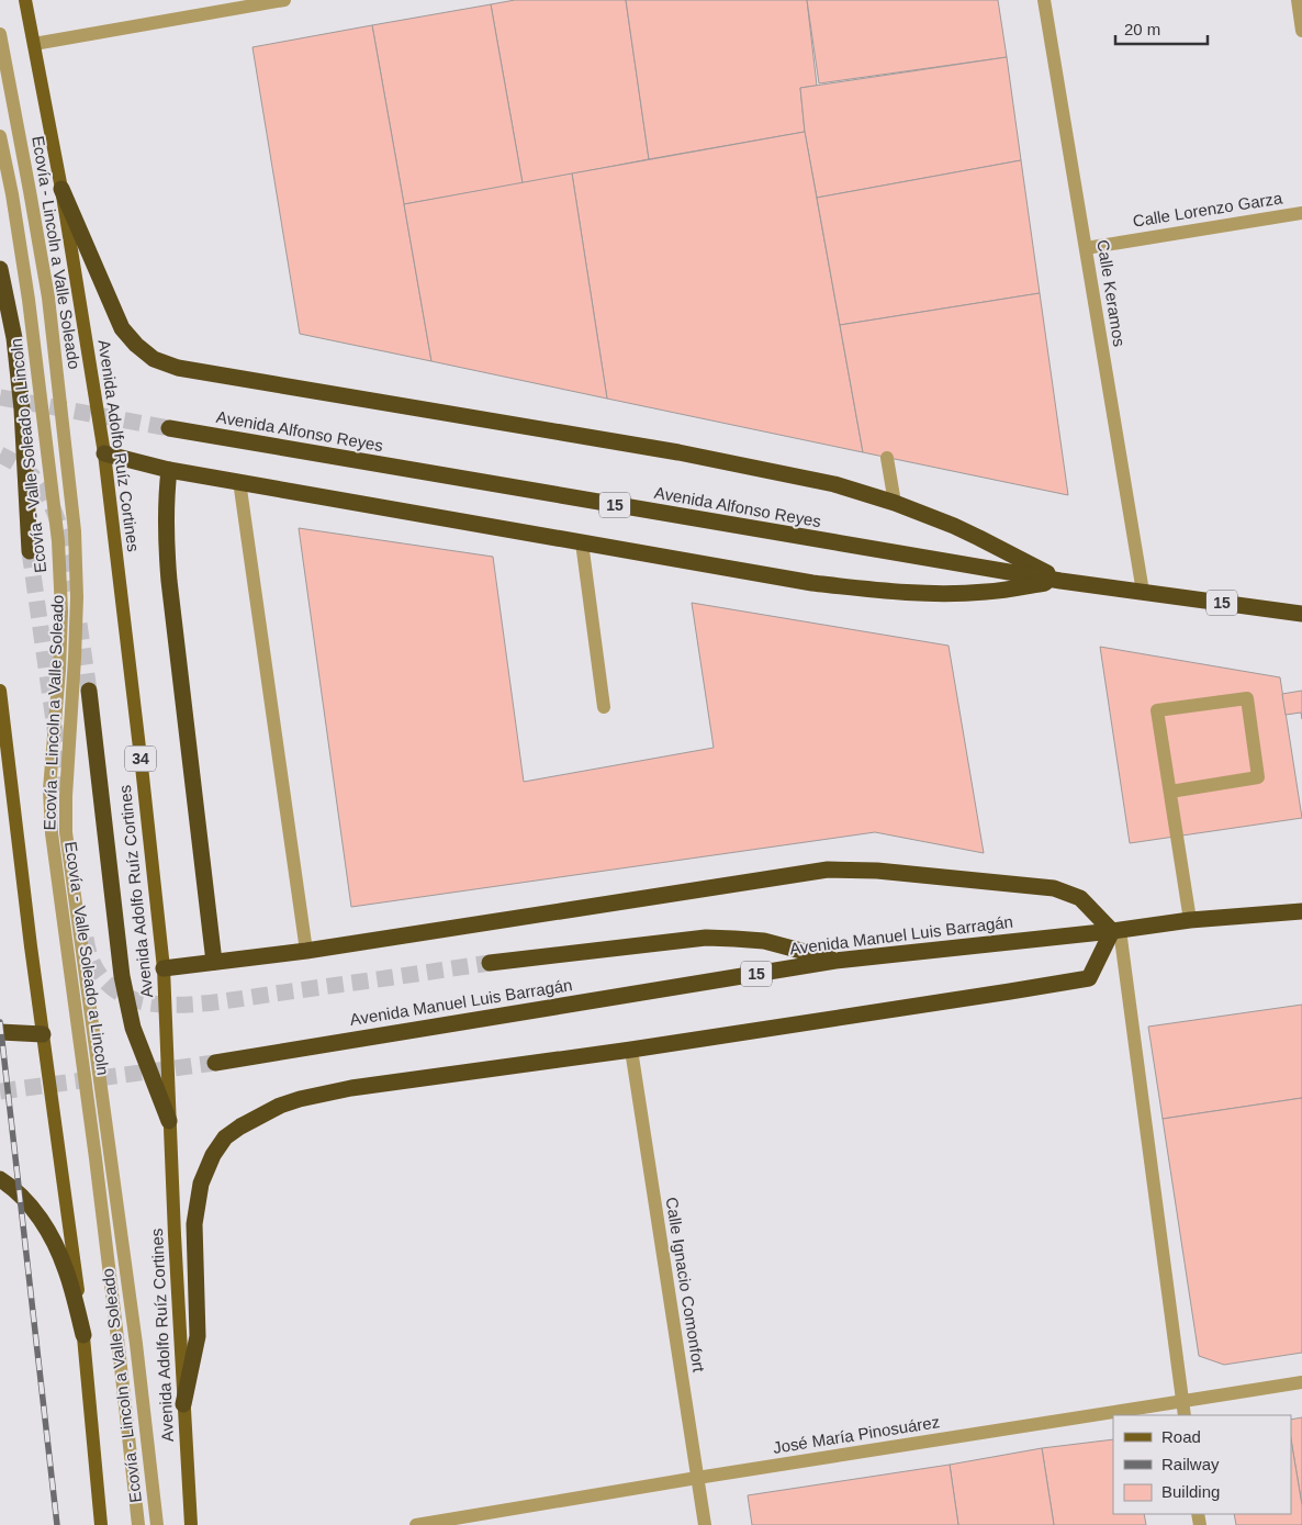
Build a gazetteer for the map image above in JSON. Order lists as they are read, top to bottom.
{
  "streets": {
    "highway": ["Avenida Alfonso Reyes", "15", "Avenida Manuel Luis Barragán"],
    "main road": ["Avenida Adolfo Ruíz Cortines", "34"],
    "street": [
      "Calle Lorenzo Garza",
      "Ecovía - Lincoln a Valle Soleado",
      "Calle Keramos",
      "Ecovía - Valle Soleado a Lincoln",
      "Calle Ignacio Comonfort",
      "José María Pinosuárez"
    ]
  },
  "crossings": [
    ["Calle Lorenzo Garza", "Calle Keramos"],
    ["Calle Keramos", "Avenida Alfonso Reyes"],
    ["Calle Ignacio Comonfort", "José María Pinosuárez"]
  ],
  "legend": ["Road", "Railway", "Building"],
  "scale_bar": "20 m"
}
